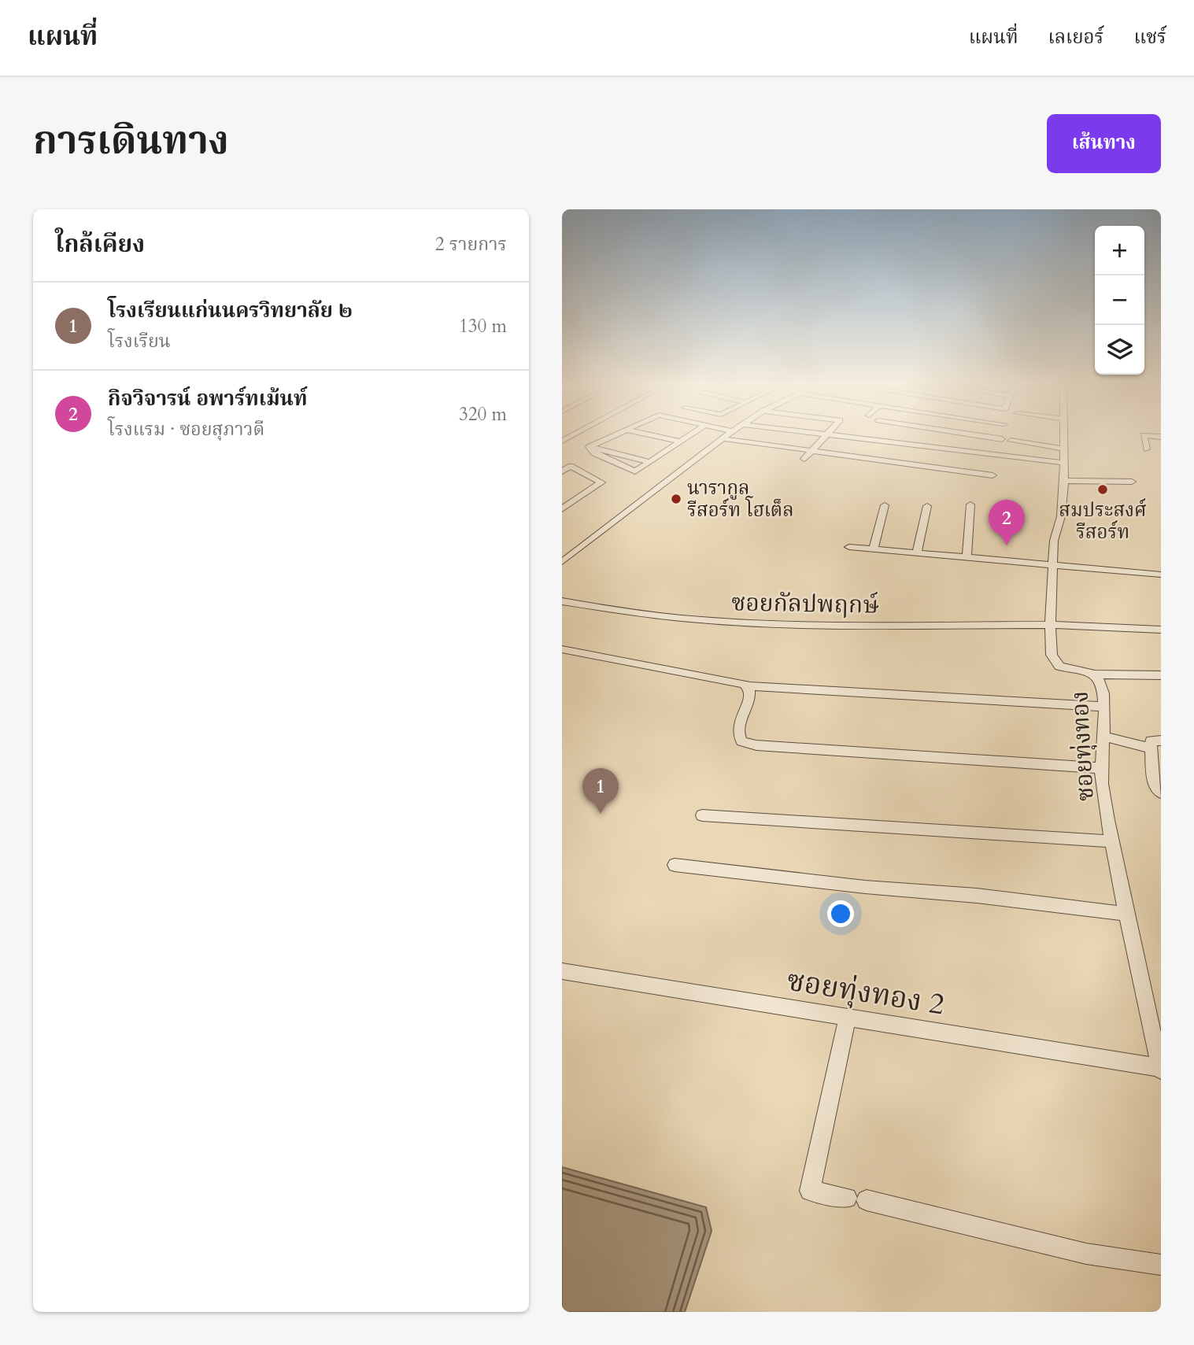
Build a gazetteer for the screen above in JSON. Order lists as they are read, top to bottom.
{
  "streets": {
    "street": ["ซอยกัลปพฤกษ์", "ซอยทุ่งทอง", "ซอยทุ่งทอง 2"]
  },
  "crossings": [
    ["ซอยกัลปพฤกษ์", "ซอยทุ่งทอง"],
    ["ซอยทุ่งทอง", "ซอยทุ่งทอง 2"]
  ],
  "places": ["สมประสงศ์ รีสอร์ท", "นารากูล รีสอร์ท โฮเต็ล"],
  "page": {
    "header": "แผนที่",
    "nav": ["แผนที่", "เลเยอร์", "แชร์"],
    "title": "การเดินทาง",
    "buttons": "เส้นทาง",
    "heading": ["ใกล้เคียง", "2 รายการ"],
    "map_buttons": ["+", "−"],
    "list": [
      {
        "mark": "1",
        "name": "โรงเรียนแก่นนครวิทยาลัย ๒",
        "note": "โรงเรียน",
        "value": "130 m"
      },
      {
        "mark": "2",
        "name": "กิจวิจารน์ อพาร์ทเม้นท์",
        "note": "โรงแรม · ซอยสุภาวดี",
        "value": "320 m"
      }
    ],
    "pins": ["2", "1"]
  }
}
